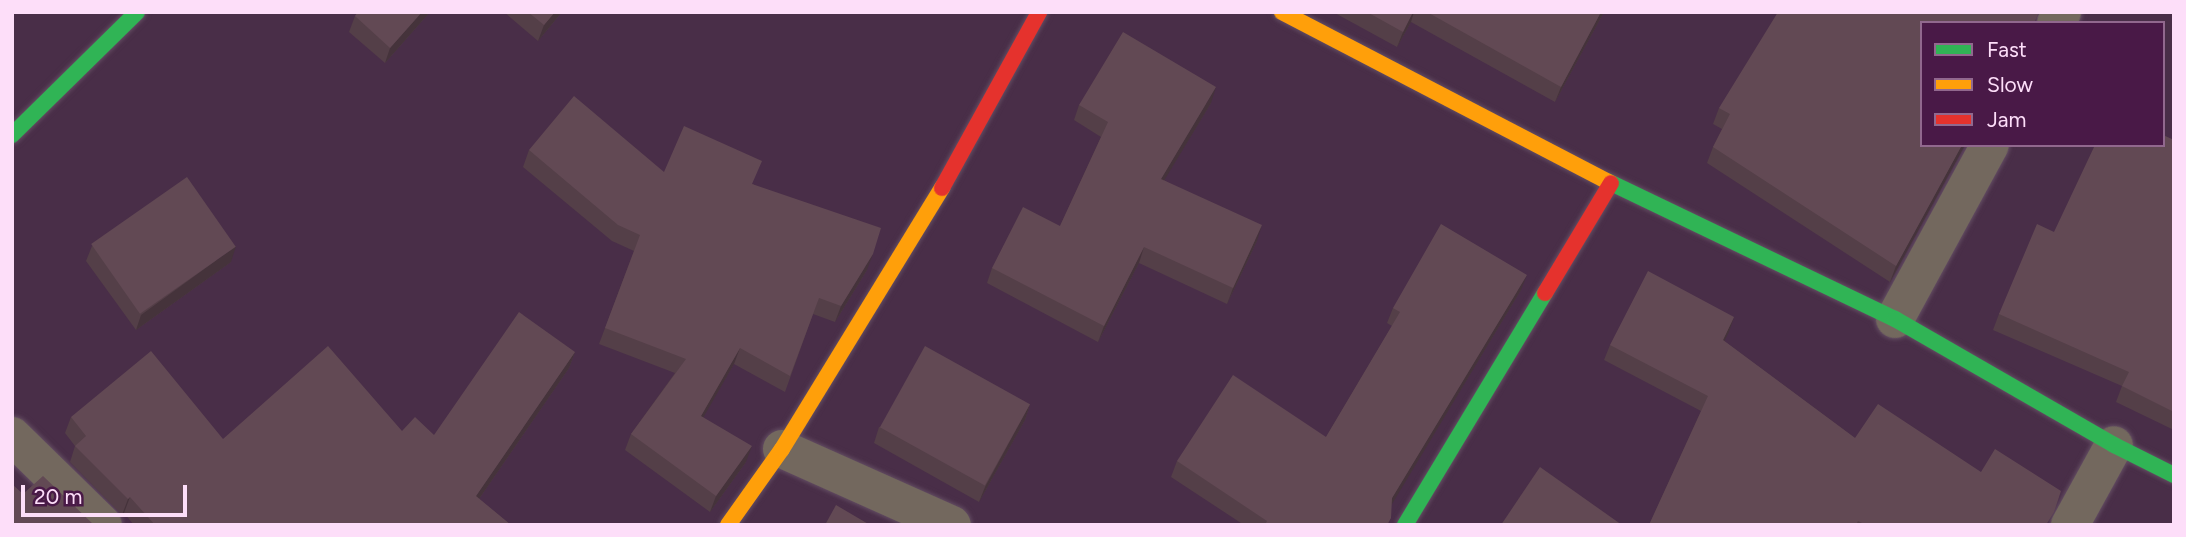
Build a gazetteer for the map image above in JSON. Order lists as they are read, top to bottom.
{
  "legend": ["Fast", "Slow", "Jam"],
  "scale_bar": "20 m"
}
